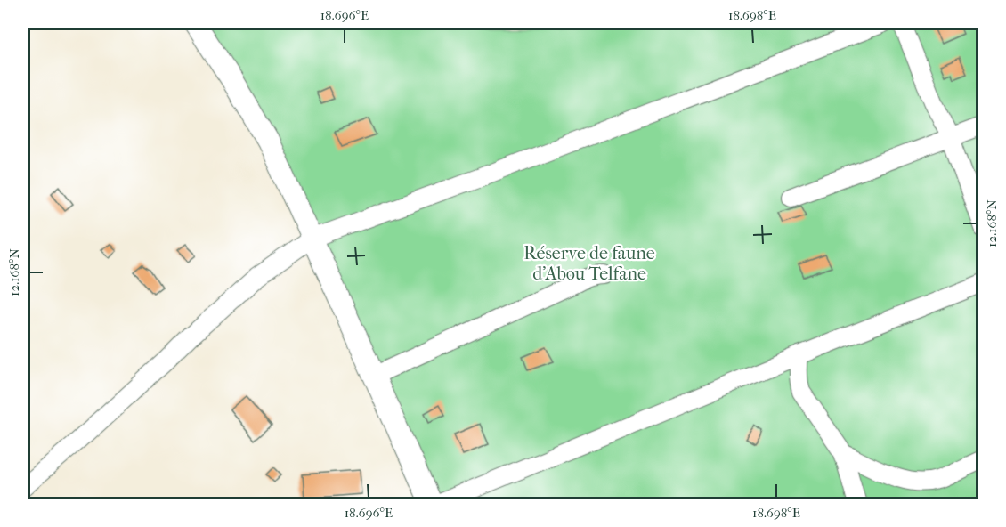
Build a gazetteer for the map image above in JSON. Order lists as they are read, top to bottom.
{
  "parks": ["Réserve de faune d'Abou Telfane"],
  "coordinates": ["18.696°E", "18.698°E", "12.168°N"]
}
